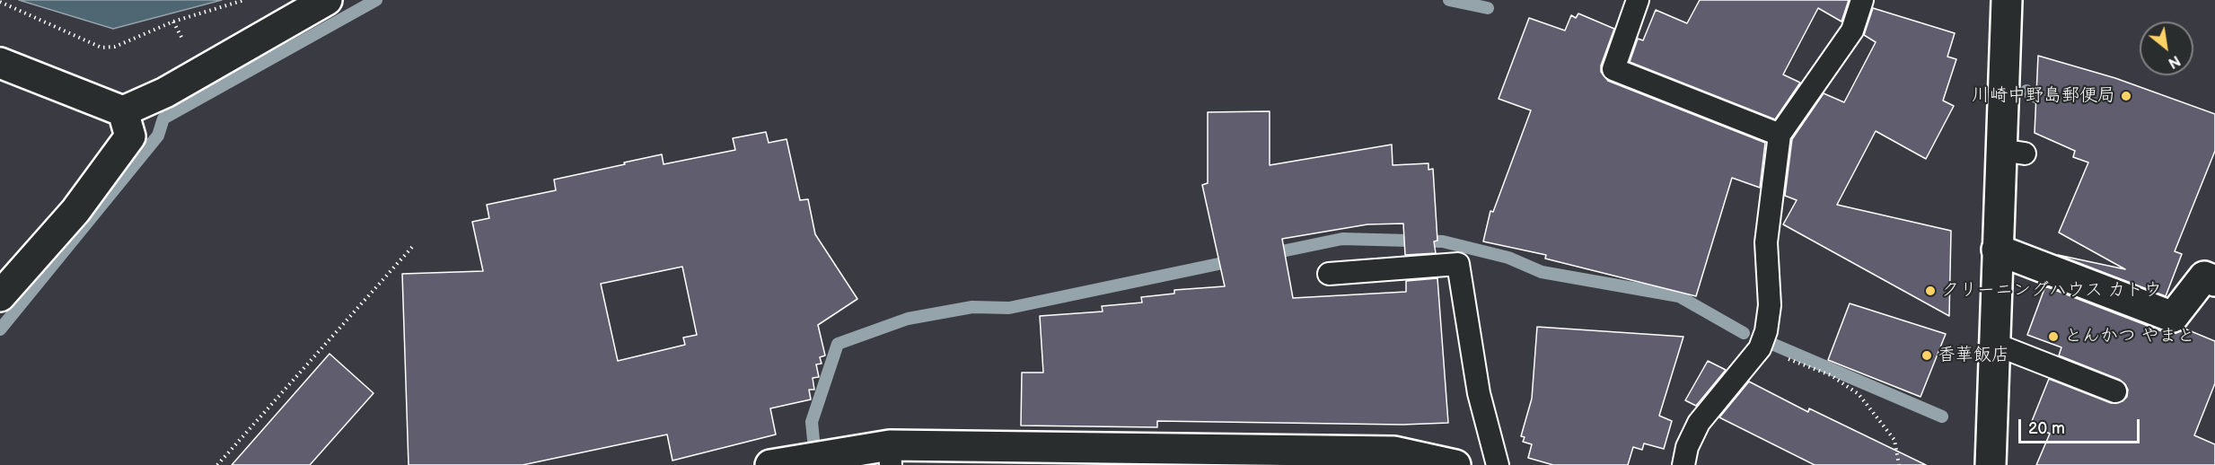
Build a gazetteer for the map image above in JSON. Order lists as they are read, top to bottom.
{
  "places": [
    "川崎中野島郵便局",
    "クリーニングハウス カトウ",
    "とんかつ やまと",
    "香華飯店"
  ],
  "scale_bar": "20 m",
  "north": "bottom right"
}
